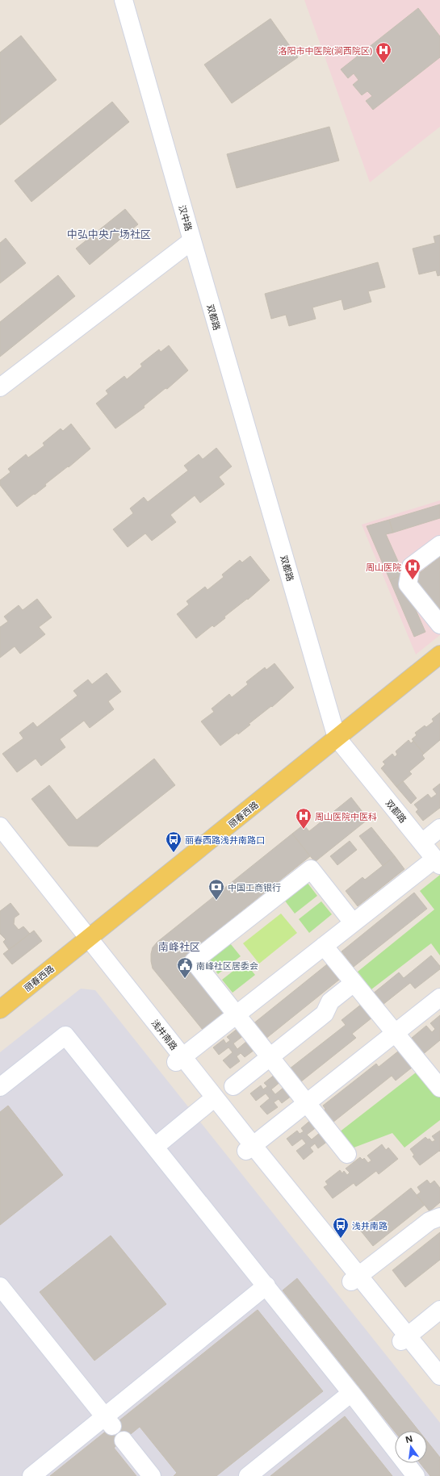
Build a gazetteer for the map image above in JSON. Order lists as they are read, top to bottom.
{
  "streets": {
    "main road": ["丽春西路"],
    "street": ["汉中路", "双都路", "浅井南路"]
  },
  "crossings": [
    ["汉中路", "双都路"],
    ["双都路", "丽春西路"],
    ["丽春西路", "浅井南路"]
  ],
  "districts": ["中弘中央广场社区", "南峰社区"],
  "places": {
    "hospital": ["洛阳市中医院(涧西院区)", "周山医院", "周山医院中医科"],
    "bus stop": ["丽春西路浅井南路口", "浅井南路"],
    "bank": ["中国工商银行"],
    "public building": ["南峰社区居委会"]
  },
  "north": "top"
}
